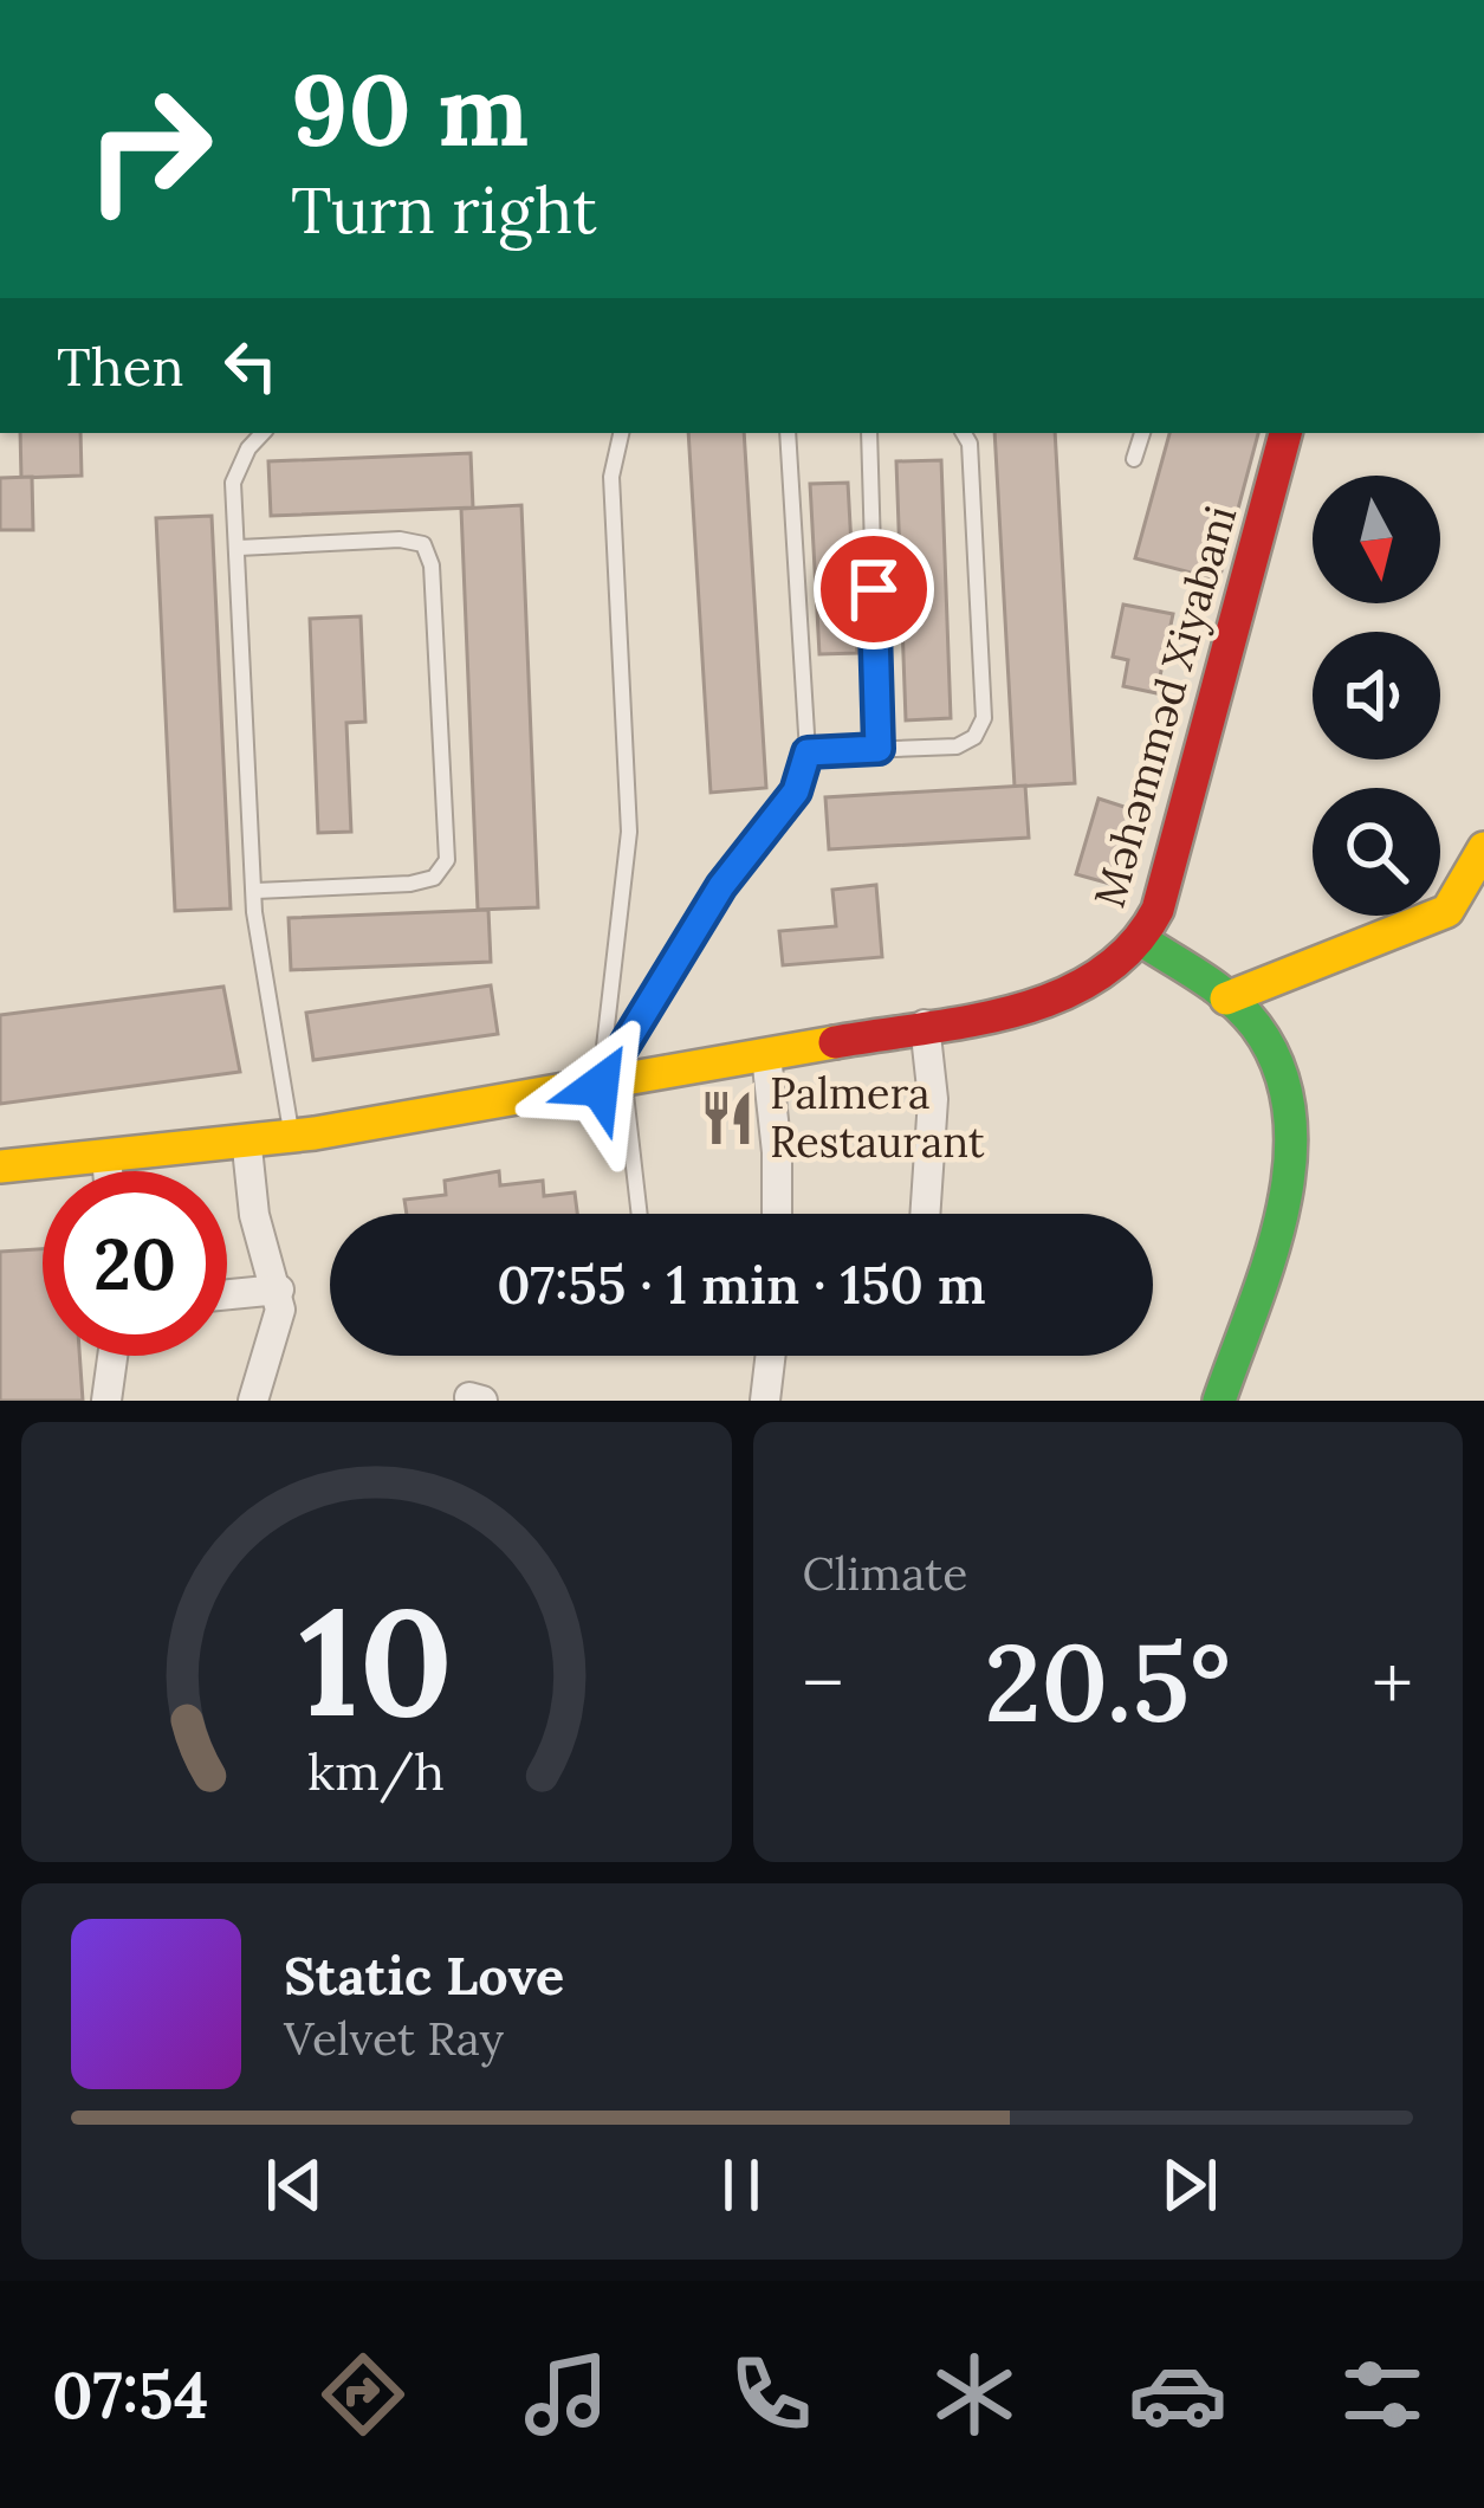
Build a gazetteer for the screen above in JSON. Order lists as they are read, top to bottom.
{
  "streets": {
    "street": ["Məhəmməd Xiyabani"]
  },
  "places": {
    "restaurant": ["Palmera Restaurant"]
  },
  "north": "bottom",
  "page": {
    "turn": ["90 m", "Turn right"],
    "then": "Then",
    "limit": "20",
    "trip": "07:55 · 1 min · 150 m",
    "tile": "Climate",
    "heat": ["−", "20.5°", "+"],
    "song": ["Static Love", "Velvet Ray"],
    "tabs": "07:54",
    "gauge": ["10", "km/h"]
  }
}
